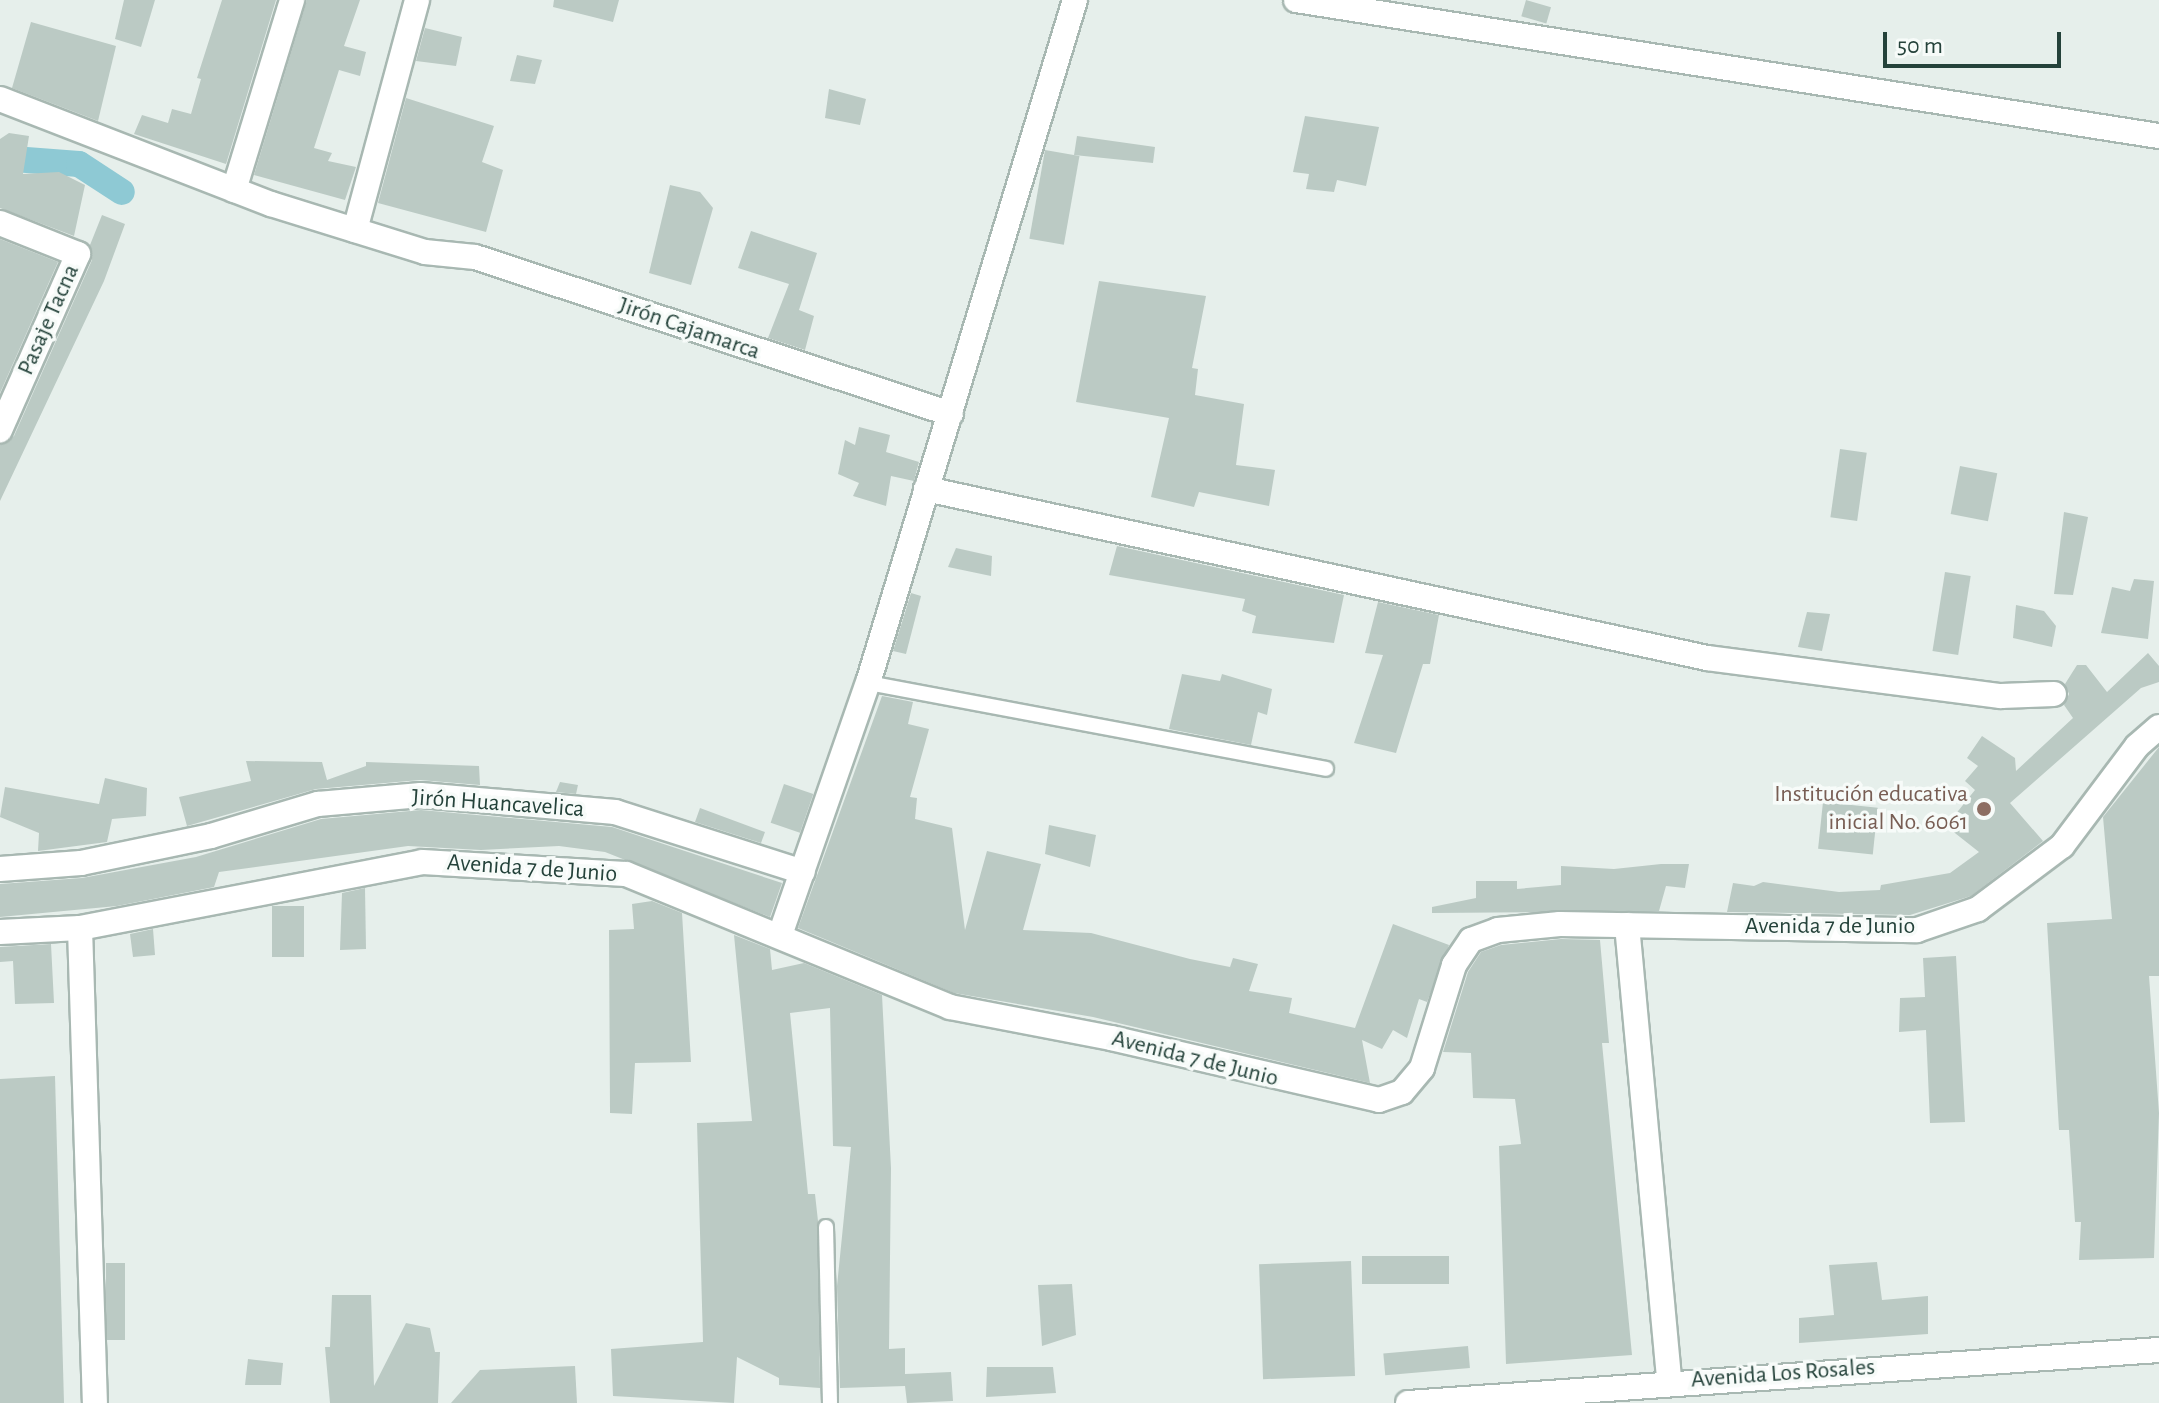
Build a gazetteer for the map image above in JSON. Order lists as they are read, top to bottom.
{
  "streets": {
    "street": [
      "Pasaje Tacna",
      "Jirón Cajamarca",
      "Jirón Huancavelica",
      "Avenida 7 de Junio",
      "Avenida Los Rosales"
    ]
  },
  "places": ["Institución educativa inicial No. 6061"],
  "scale_bar": "50 m"
}
